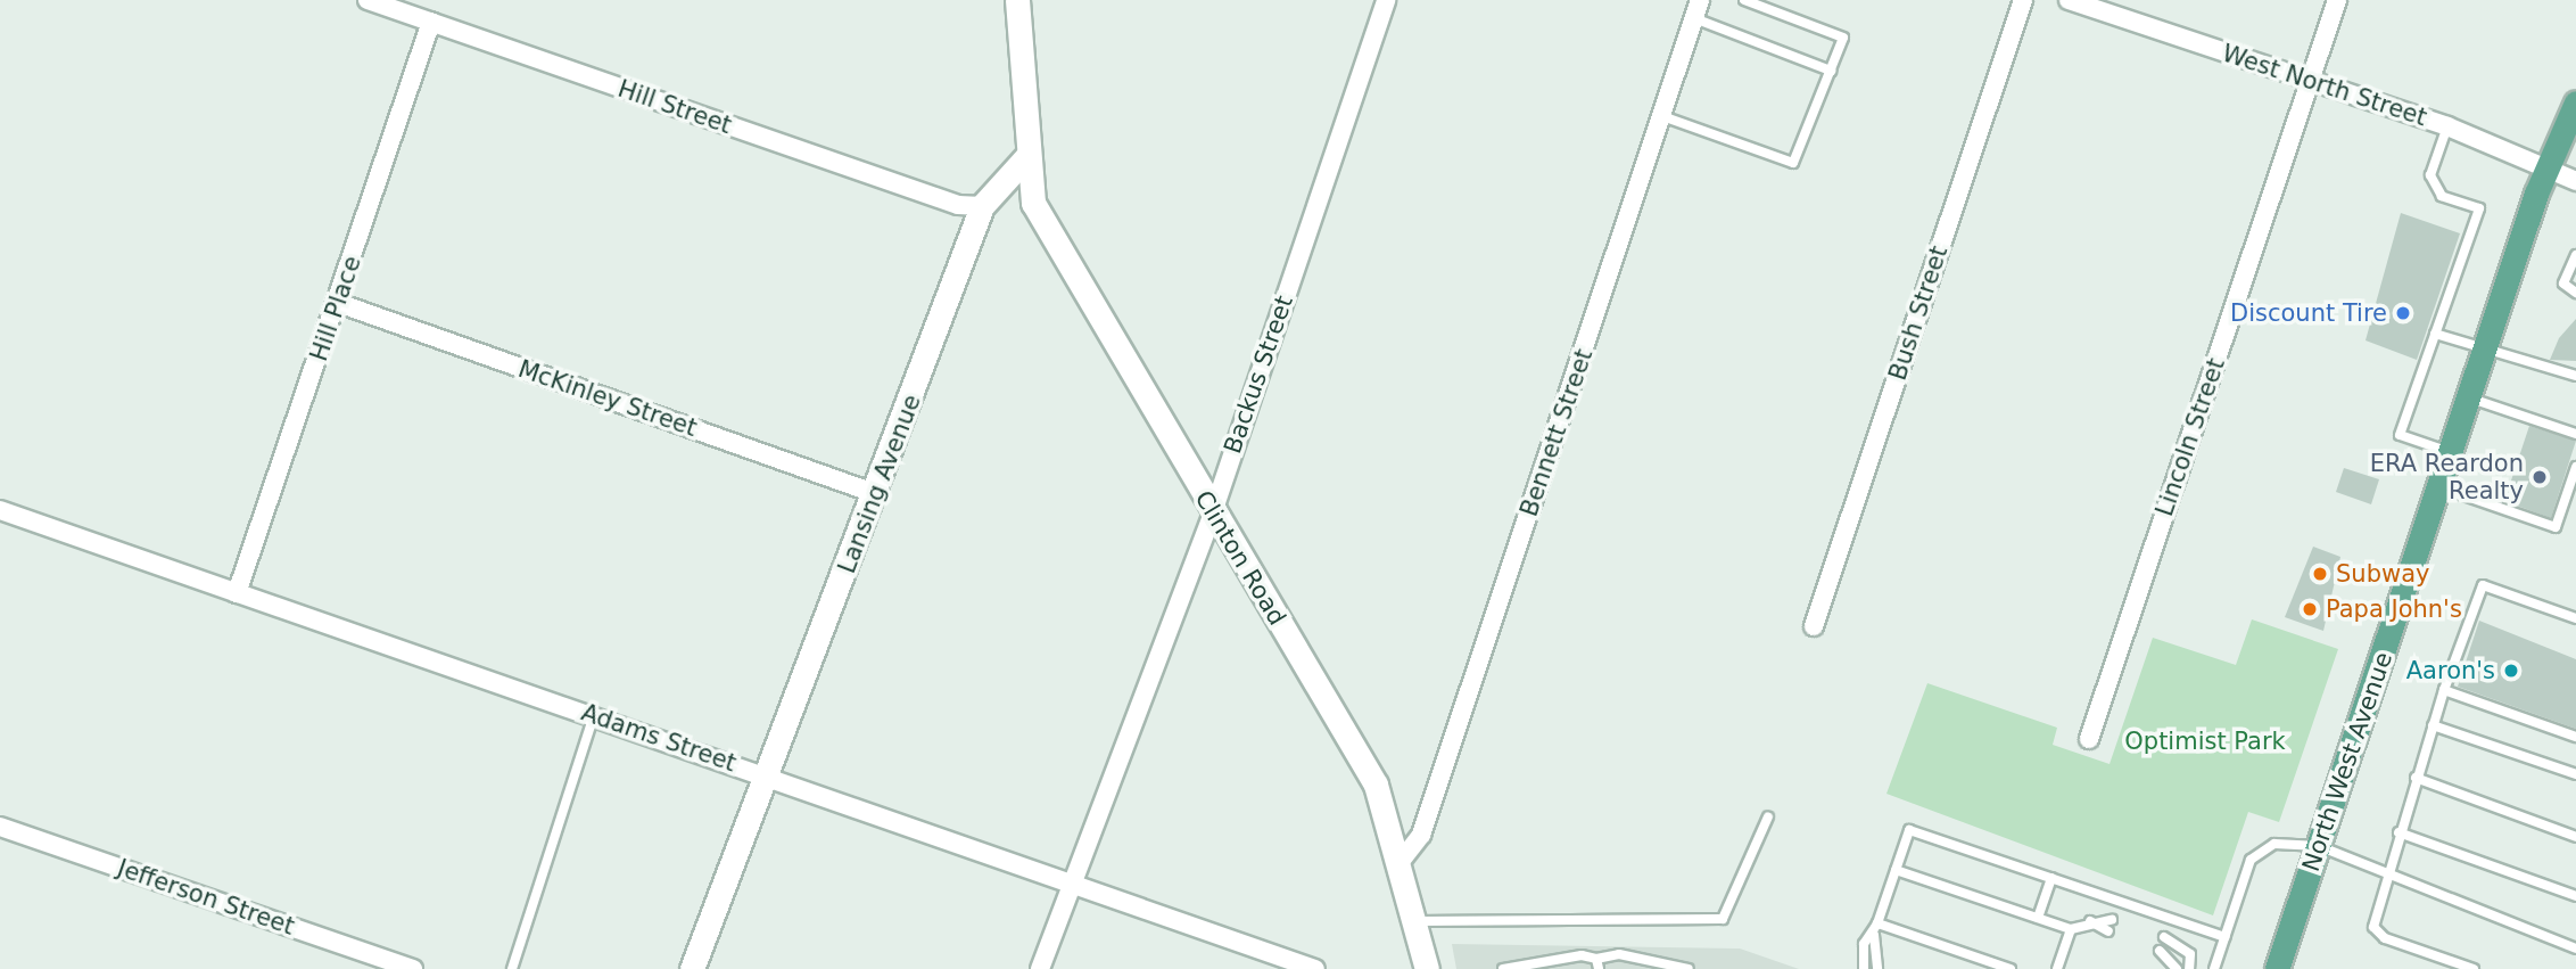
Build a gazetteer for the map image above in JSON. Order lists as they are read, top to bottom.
{
  "streets": {
    "main road": ["Lansing Avenue", "Clinton Road", "North West Avenue"],
    "street": [
      "West North Street",
      "Hill Street",
      "Hill Place",
      "Bush Street",
      "Backus Street",
      "McKinley Street",
      "Bennett Street",
      "Lincoln Street",
      "Adams Street",
      "Jefferson Street"
    ]
  },
  "crossings": [
    ["West North Street", "Lincoln Street"],
    ["West North Street", "North West Avenue"],
    ["Hill Street", "Hill Place"],
    ["Hill Street", "Lansing Avenue"],
    ["Hill Place", "McKinley Street"],
    ["Hill Place", "Adams Street"],
    ["Backus Street", "Clinton Road"],
    ["Backus Street", "Adams Street"],
    ["McKinley Street", "Lansing Avenue"],
    ["Bennett Street", "Clinton Road"],
    ["Lansing Avenue", "Clinton Road"],
    ["Lansing Avenue", "Adams Street"]
  ],
  "parks": ["Optimist Park"],
  "places": [
    "Discount Tire",
    "ERA Reardon Realty",
    "Subway",
    "Papa John's",
    "Aaron's"
  ]
}
